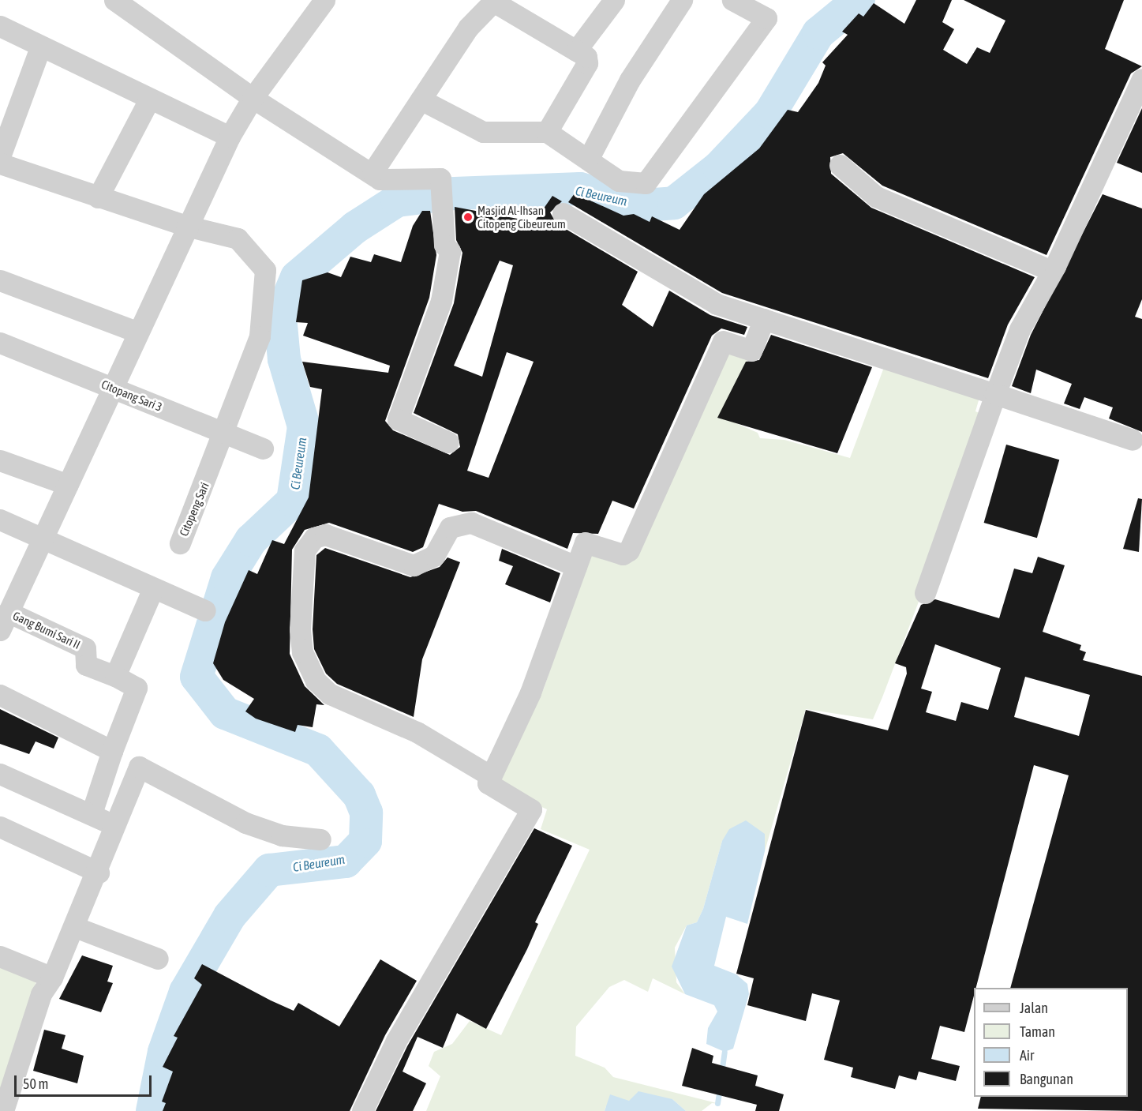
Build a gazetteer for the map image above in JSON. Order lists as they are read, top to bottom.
{
  "streets": {
    "street": ["Citopang Sari 3", "Citopeng Sari", "Gang Bumi Sari II"]
  },
  "crossings": [
    ["Citopang Sari 3", "Citopeng Sari"]
  ],
  "water": ["Ci Beureum"],
  "places": ["Masjid Al-Ihsan Citopeng Cibeureum"],
  "legend": [
    "Jalan",
    "Taman",
    "Air",
    "Bangunan"
  ],
  "scale_bar": "50 m"
}
